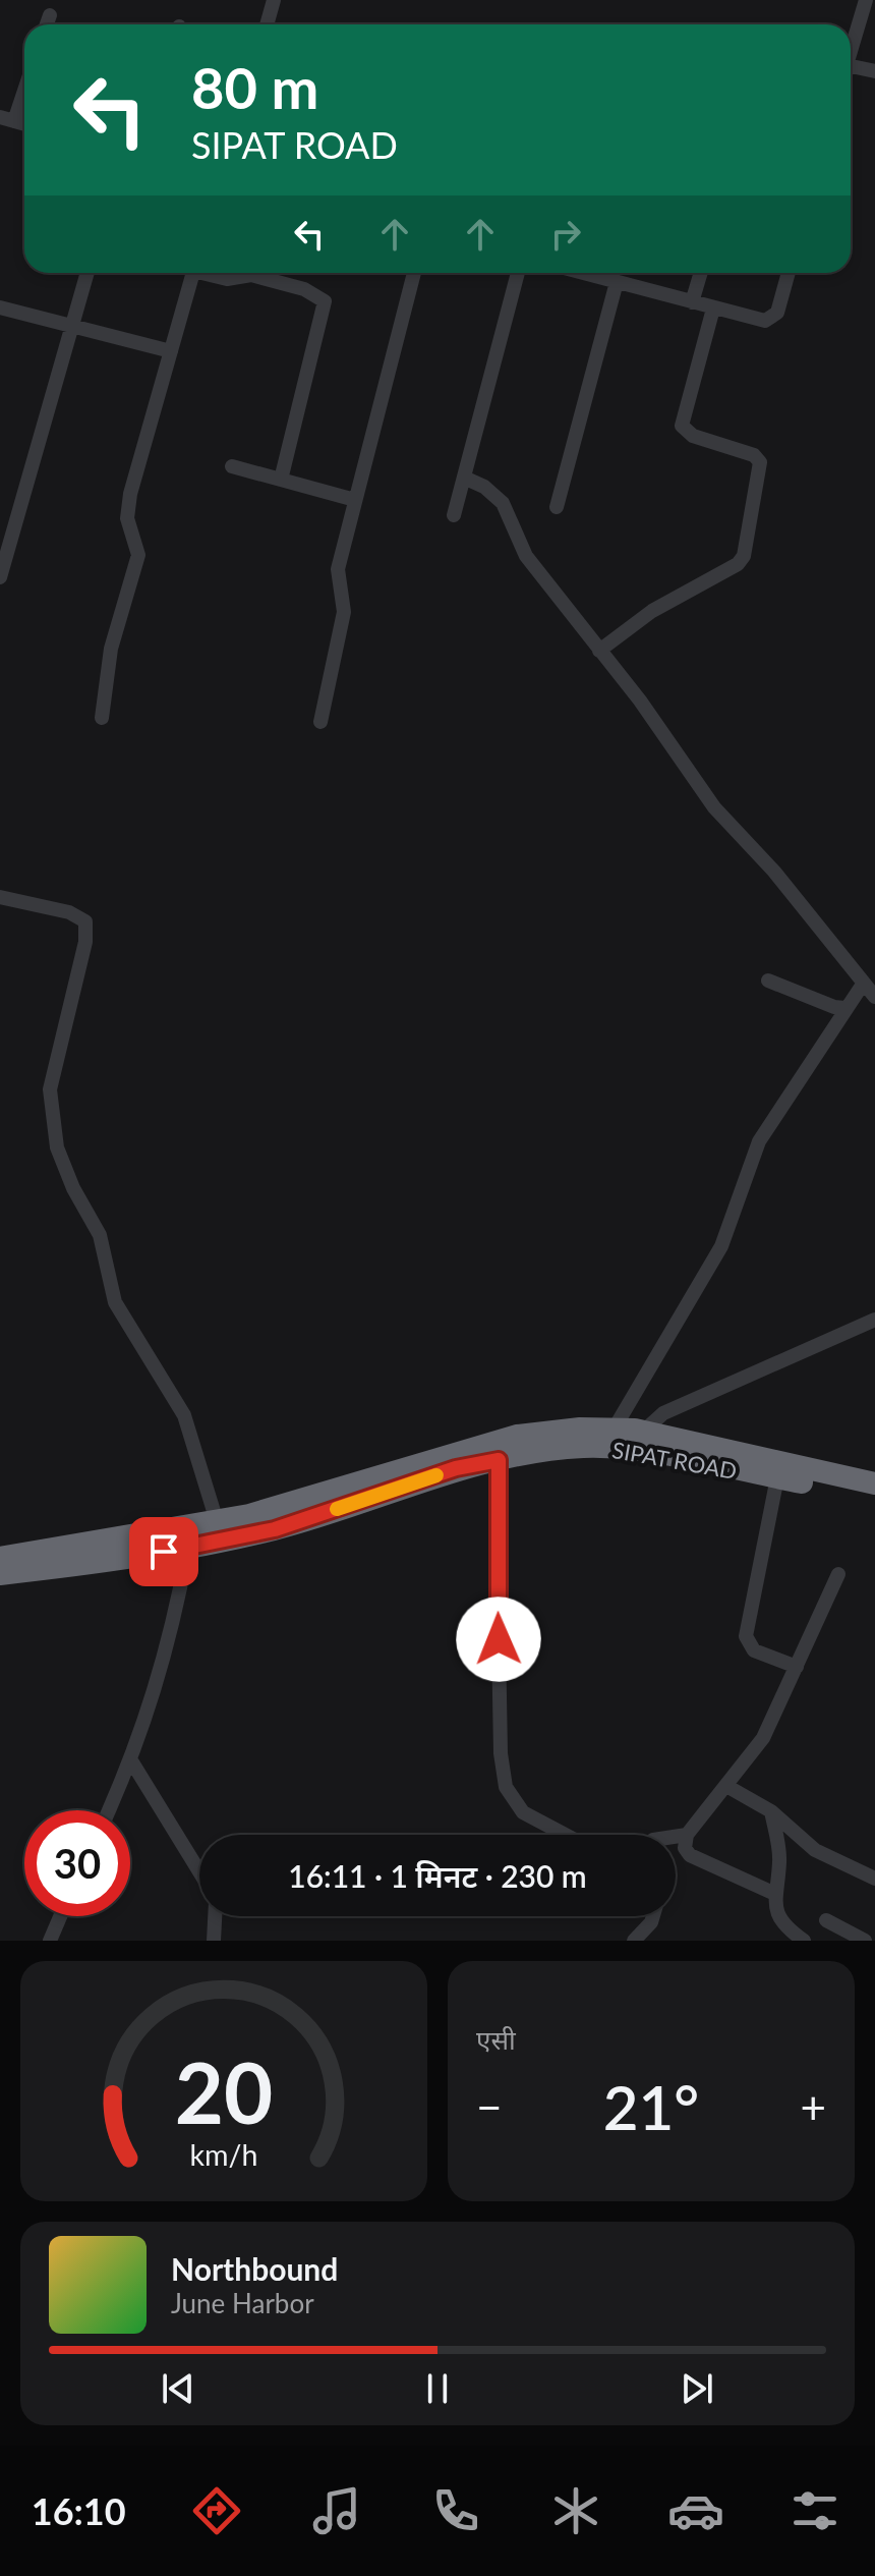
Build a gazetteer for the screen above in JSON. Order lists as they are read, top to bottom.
{
  "streets": {
    "highway": ["SIPAT ROAD"]
  },
  "page": {
    "turn": ["80 m", "SIPAT ROAD"],
    "limit": "30",
    "trip": "16:11 · 1 मिनट · 230 m",
    "tile": "एसी",
    "heat": ["−", "21°", "+"],
    "song": ["Northbound", "June Harbor"],
    "tabs": "16:10",
    "gauge": ["20", "km/h"]
  }
}
